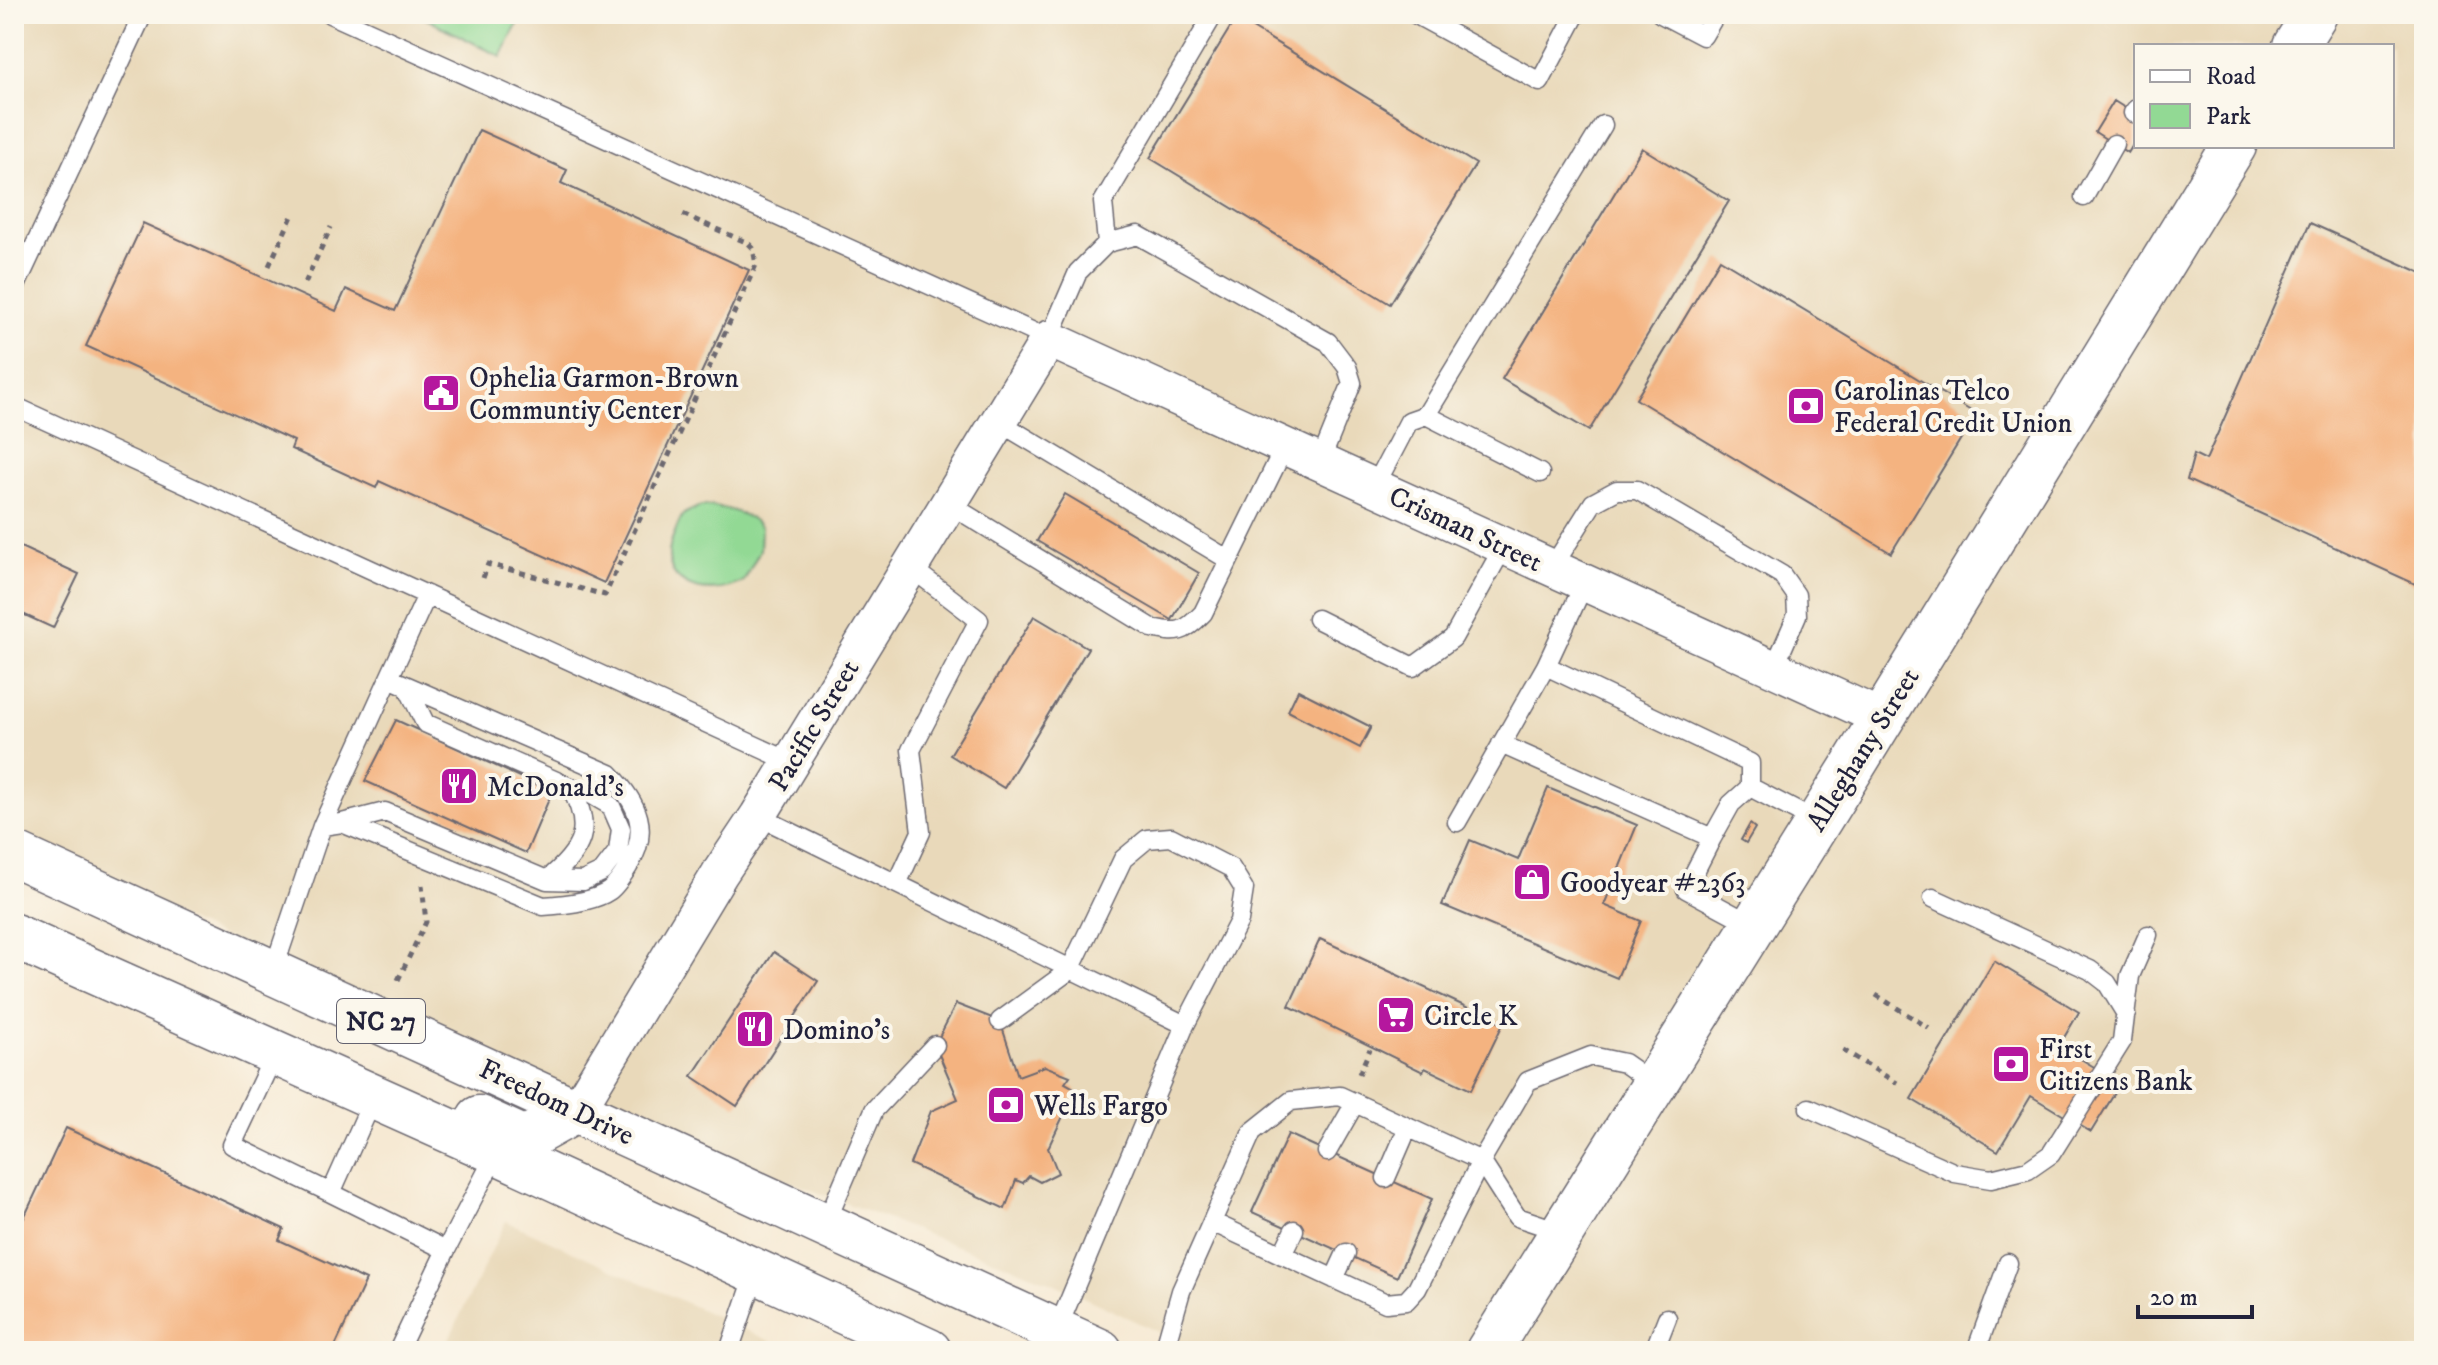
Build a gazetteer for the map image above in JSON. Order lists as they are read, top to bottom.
{
  "streets": {
    "main road": ["Alleghany Street", "NC 27", "Freedom Drive"],
    "street": ["Crisman Street", "Pacific Street"]
  },
  "crossings": [
    ["Crisman Street", "Pacific Street"],
    ["Crisman Street", "Alleghany Street"],
    ["Pacific Street", "Freedom Drive"]
  ],
  "places": {
    "public building": ["Ophelia Garmon-Brown Communtiy Center"],
    "bank": ["Carolinas Telco Federal Credit Union", "First Citizens Bank", "Wells Fargo"],
    "restaurant": ["McDonald's", "Domino's"],
    "shop": ["Goodyear #2363"],
    "supermarket": ["Circle K"]
  },
  "legend": ["Road", "Park"],
  "scale_bar": "20 m"
}
